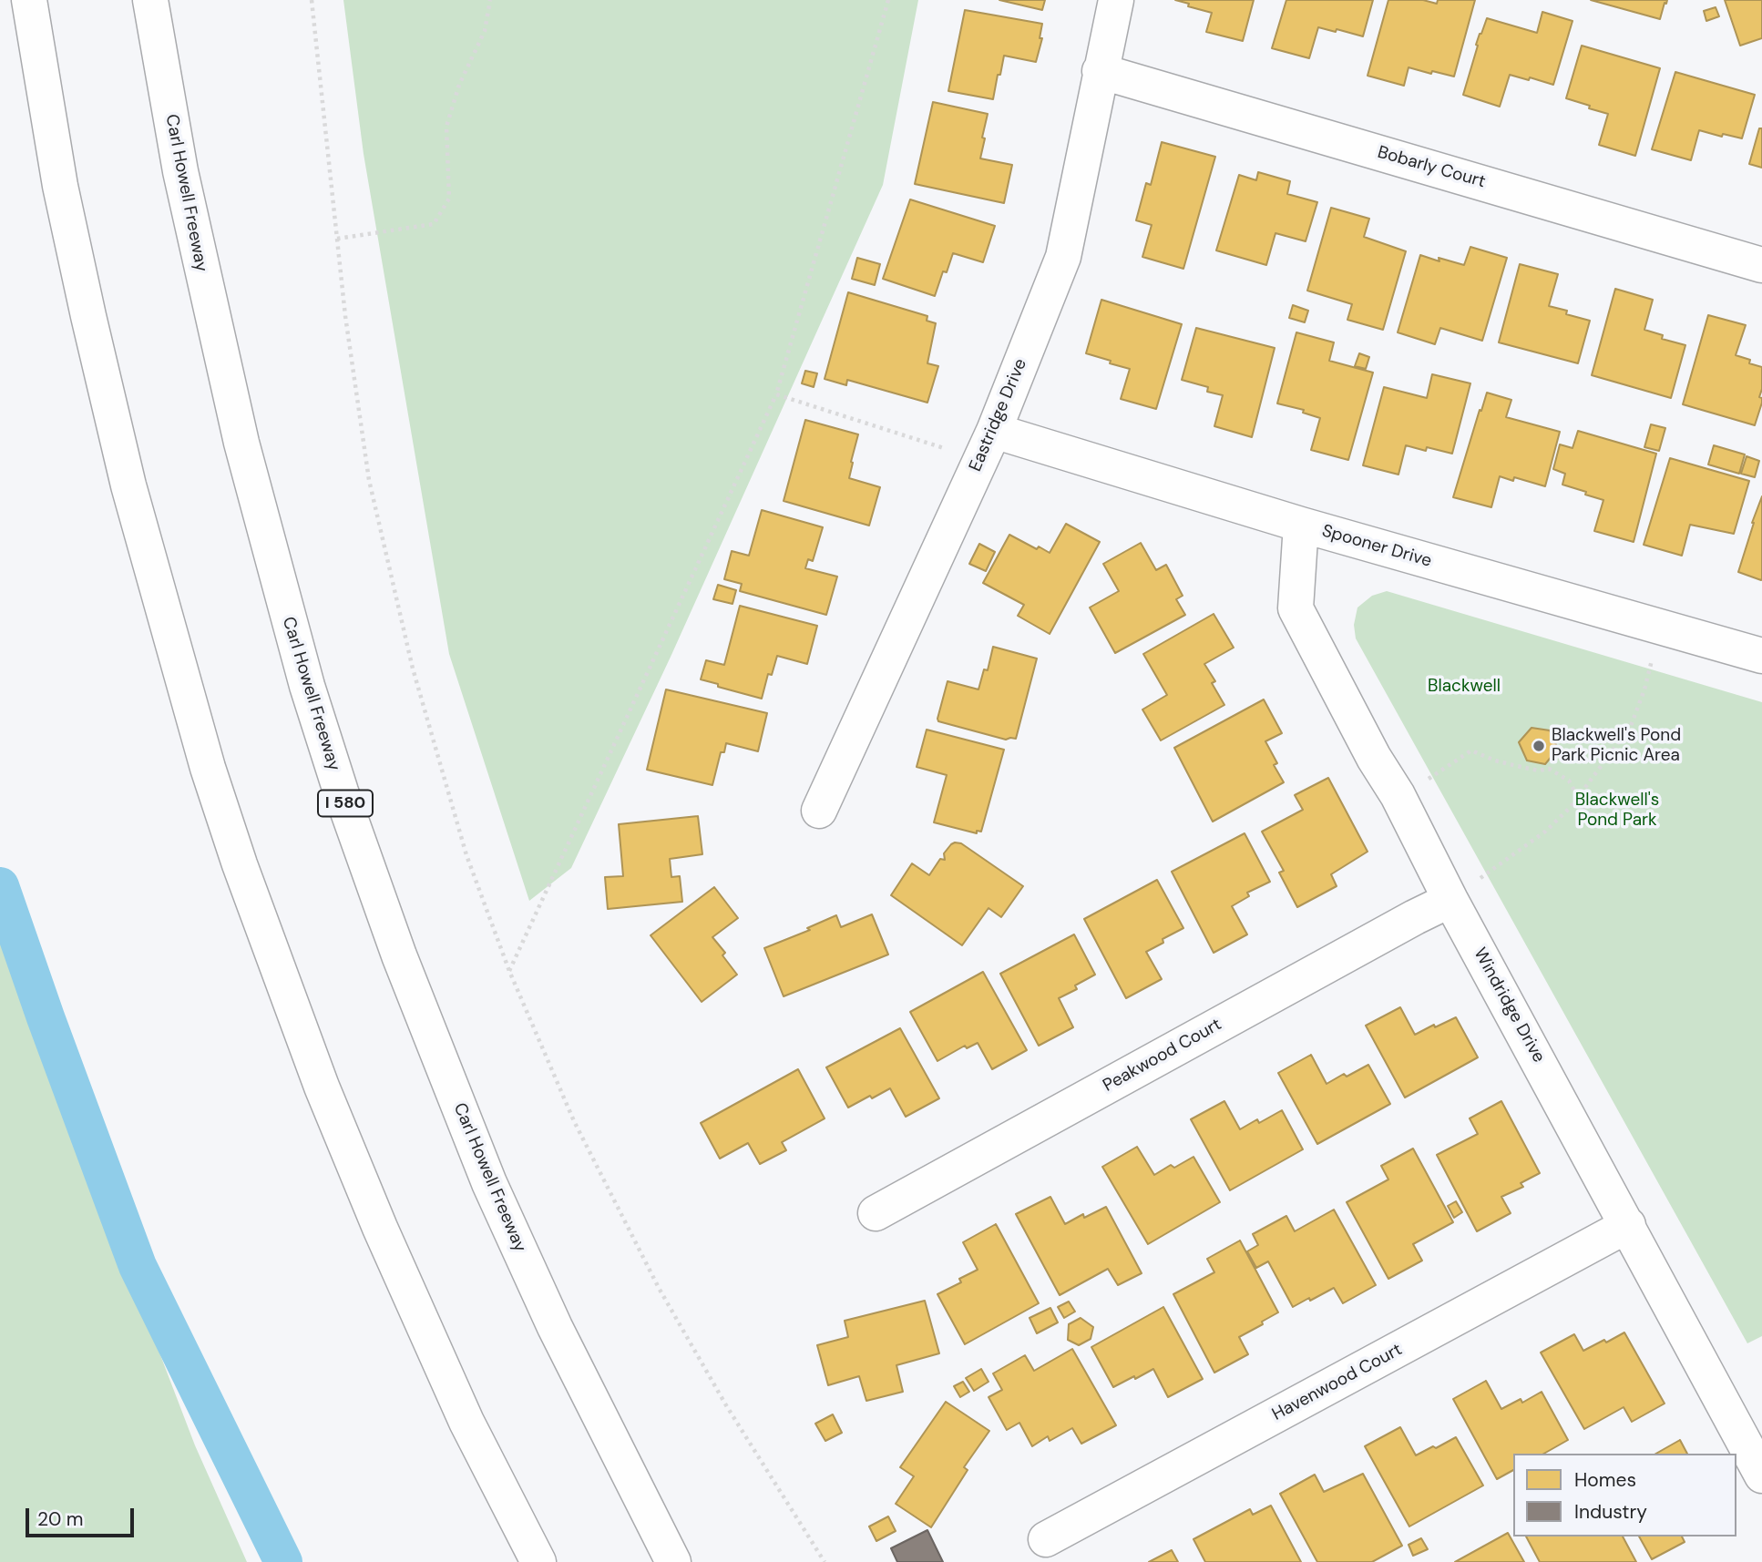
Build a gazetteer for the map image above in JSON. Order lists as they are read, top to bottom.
{
  "streets": {
    "main road": [
      "Bobarly Court",
      "Carl Howell Freeway",
      "Eastridge Drive",
      "Spooner Drive",
      "I 580",
      "Windridge Drive",
      "Peakwood Court",
      "Havenwood Court"
    ]
  },
  "crossings": [
    ["Bobarly Court", "Eastridge Drive"],
    ["Eastridge Drive", "Spooner Drive"],
    ["Spooner Drive", "Windridge Drive"],
    ["Windridge Drive", "Peakwood Court"],
    ["Windridge Drive", "Havenwood Court"]
  ],
  "parks": ["Blackwell", "Blackwell's Pond Park"],
  "places": ["Blackwell's Pond Park Picnic Area"],
  "legend": ["Homes", "Industry"],
  "scale_bar": "20 m"
}
